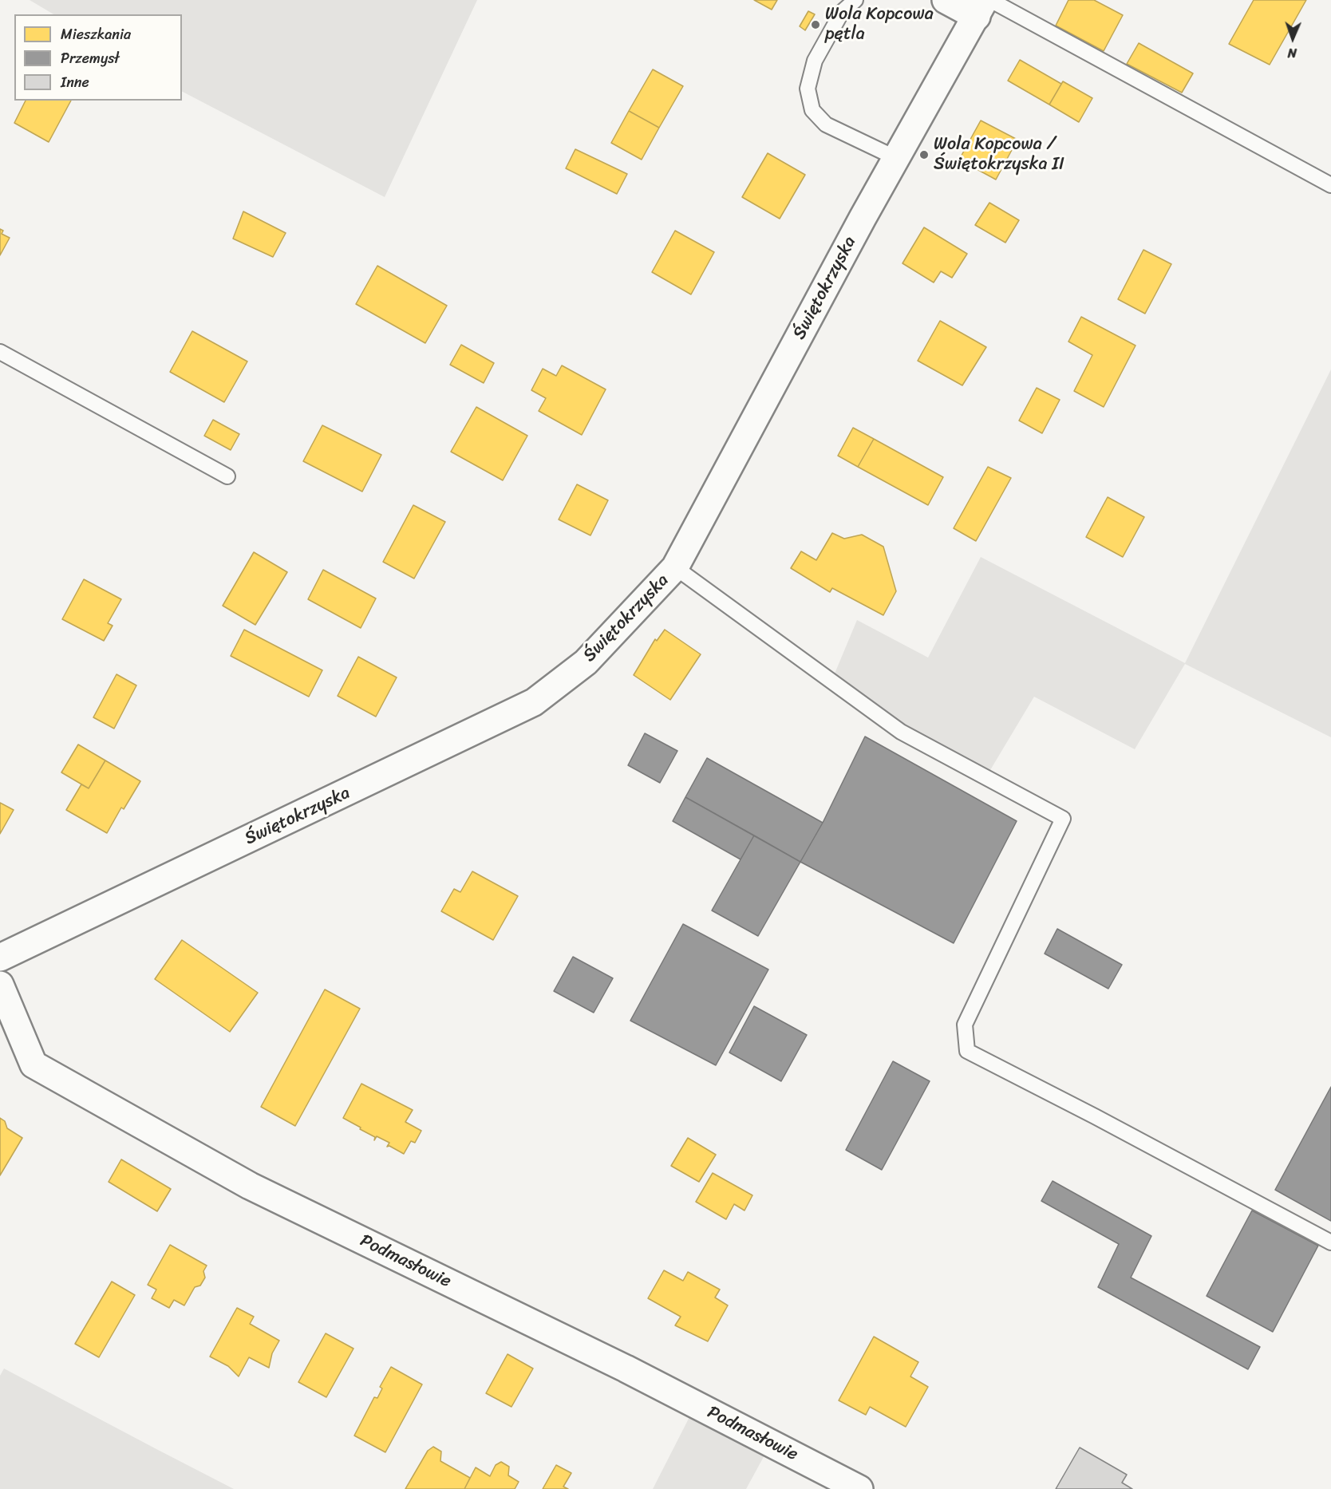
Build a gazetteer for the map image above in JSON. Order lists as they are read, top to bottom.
{
  "streets": {
    "street": ["Świętokrzyska", "Podmasłowie"]
  },
  "places": ["Wola Kopcowa pętla", "Wola Kopcowa / Świętokrzyska II"],
  "legend": ["Mieszkania", "Przemysł", "Inne"],
  "north": "bottom"
}
